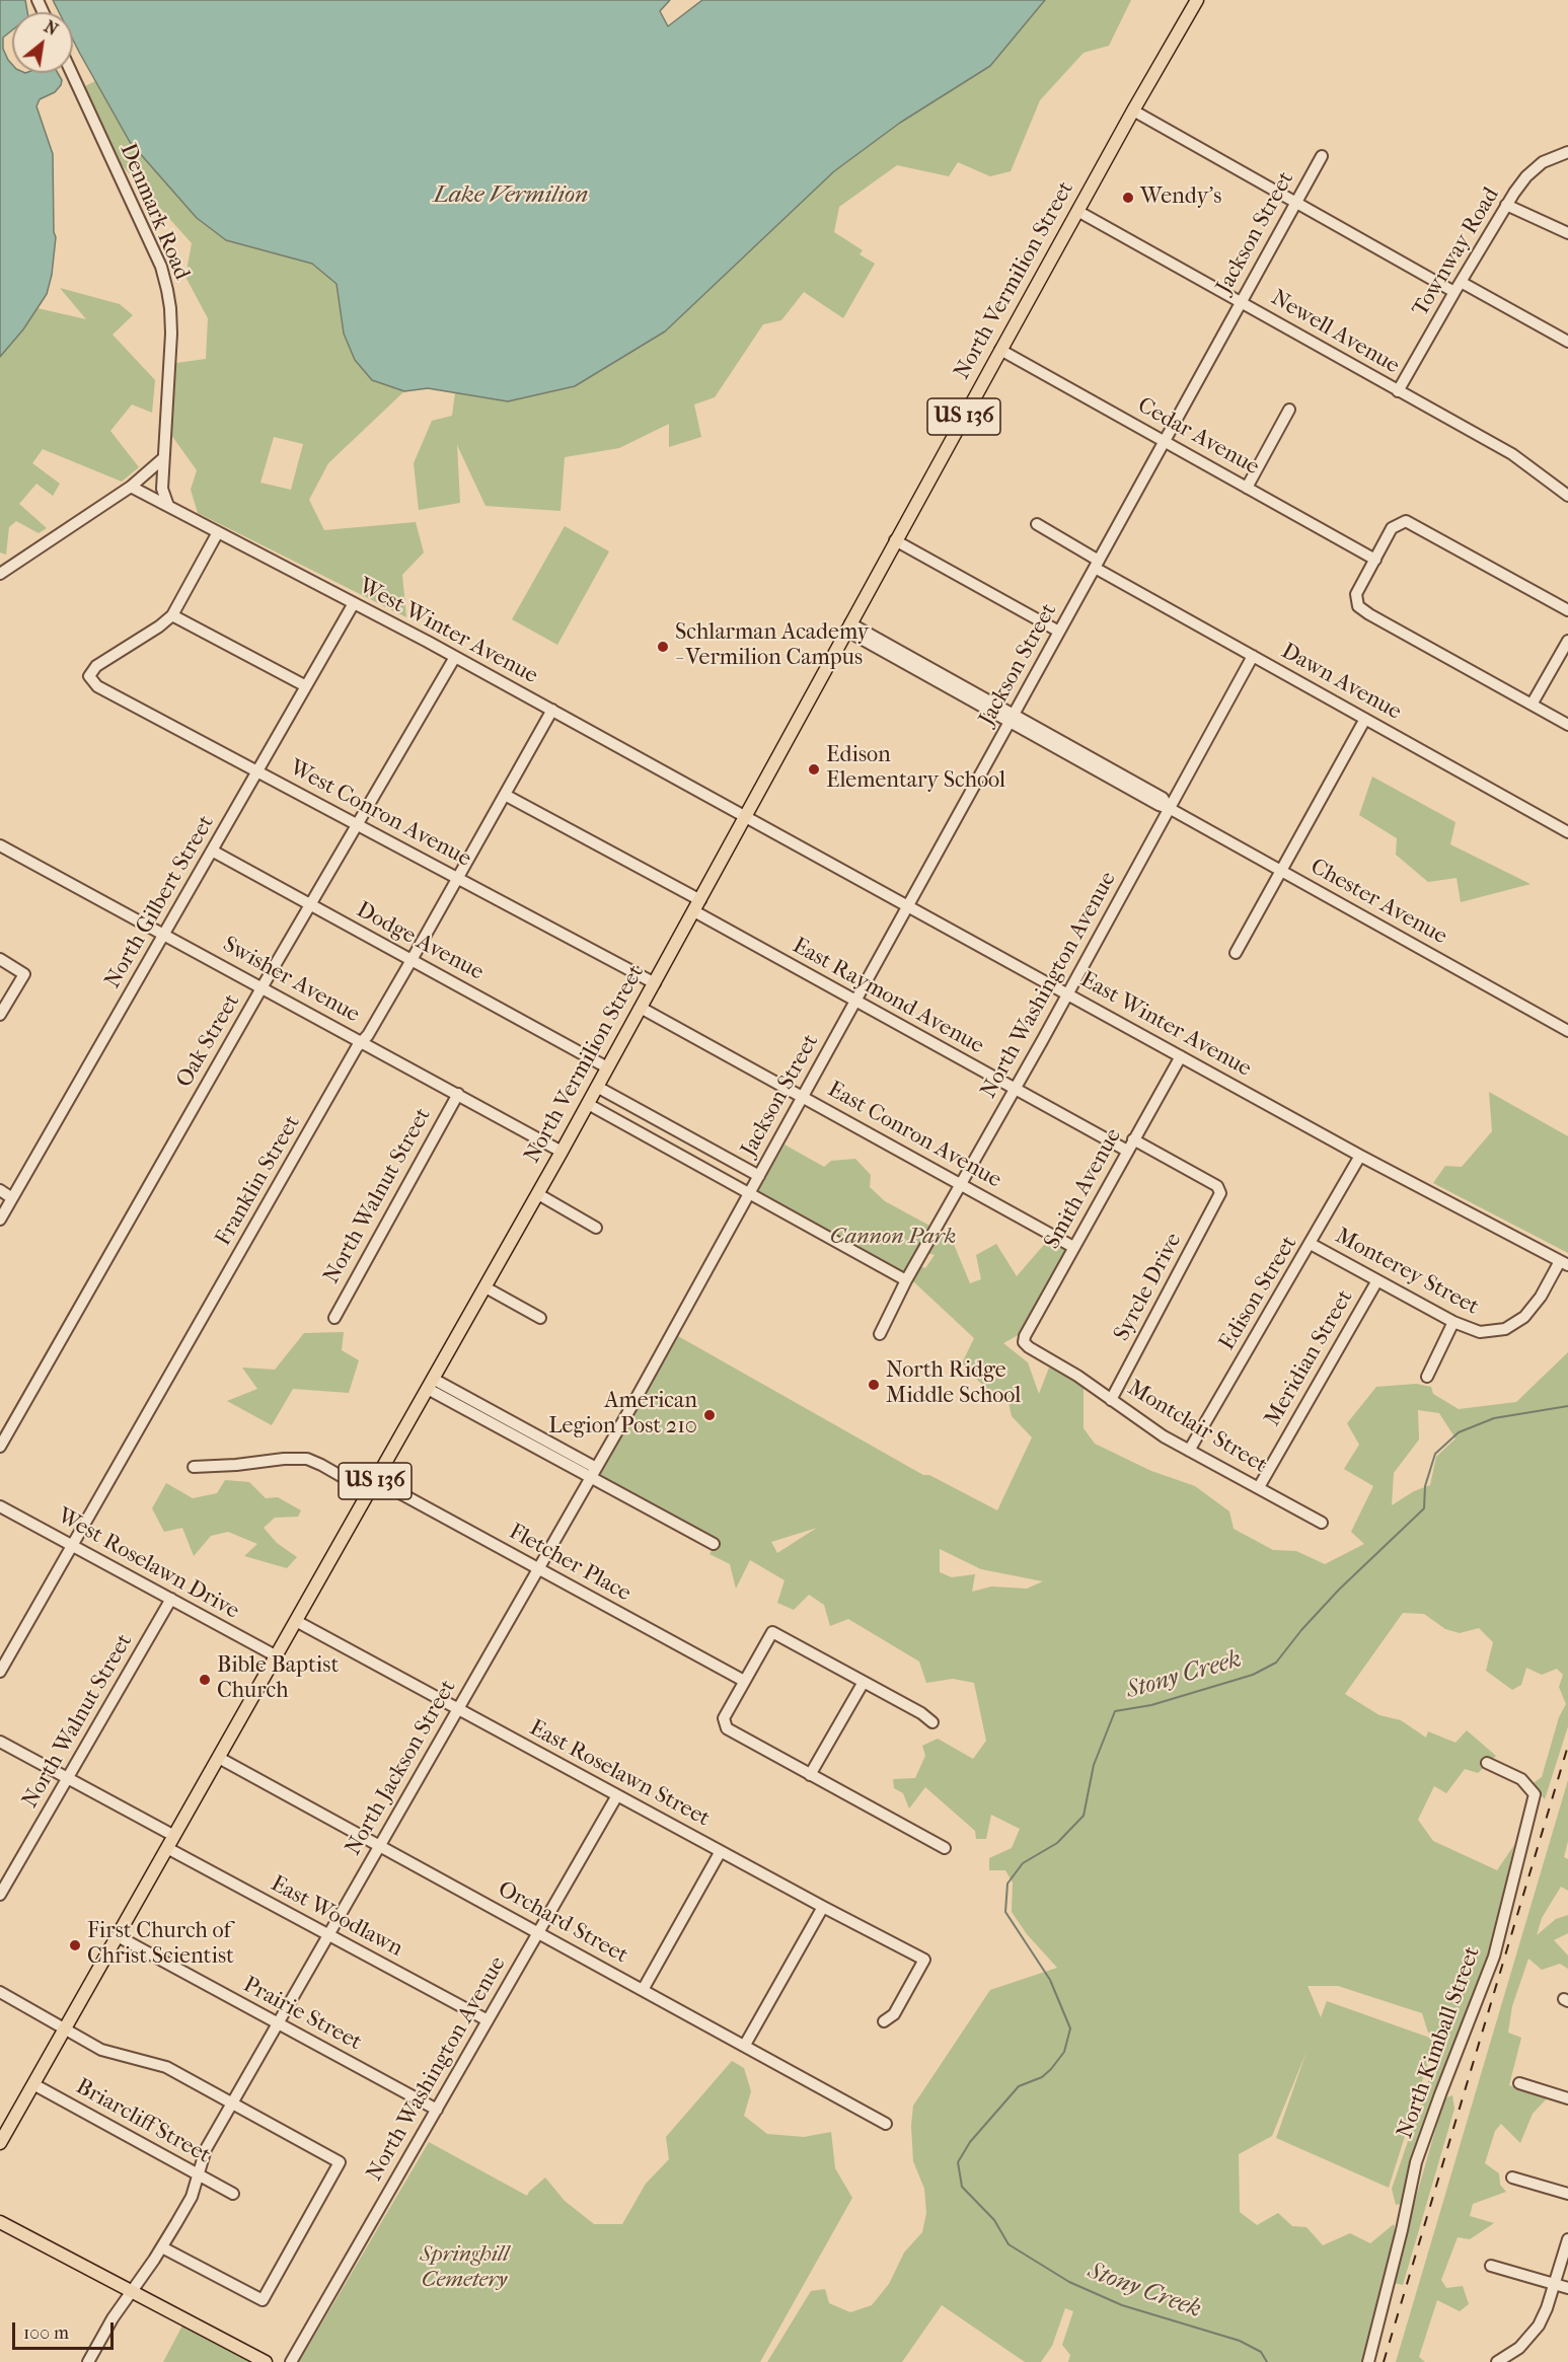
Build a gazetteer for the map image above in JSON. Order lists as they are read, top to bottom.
{
  "streets": {
    "main road": ["North Vermilion Street", "US 136"],
    "street": [
      "Denmark Road",
      "Jackson Street",
      "Townway Road",
      "Newell Avenue",
      "Cedar Avenue",
      "West Winter Avenue",
      "Dawn Avenue",
      "West Conron Avenue",
      "North Gilbert Street",
      "Chester Avenue",
      "Dodge Avenue",
      "Swisher Avenue",
      "North Washington Avenue",
      "East Raymond Avenue",
      "East Winter Avenue",
      "Oak Street",
      "East Conron Avenue",
      "Franklin Street",
      "Smith Avenue",
      "North Walnut Street",
      "Monterey Street",
      "Syrcle Drive",
      "Edison Street",
      "Meridian Street",
      "Montclair Street",
      "Fletcher Place",
      "West Roselawn Drive",
      "North Jackson Street",
      "East Roselawn Street",
      "East Woodlawn",
      "Orchard Street",
      "Prairie Street",
      "North Kimball Street",
      "Briarcliff Street"
    ]
  },
  "crossings": [
    ["Denmark Road", "West Winter Avenue"],
    ["Jackson Street", "Newell Avenue"],
    ["Jackson Street", "Cedar Avenue"],
    ["Jackson Street", "Dawn Avenue"],
    ["Jackson Street", "Chester Avenue"],
    ["Jackson Street", "East Raymond Avenue"],
    ["Jackson Street", "East Winter Avenue"],
    ["Jackson Street", "East Conron Avenue"],
    ["Jackson Street", "North Jackson Street"],
    ["Townway Road", "Newell Avenue"],
    ["North Vermilion Street", "Newell Avenue"],
    ["North Vermilion Street", "Cedar Avenue"],
    ["North Vermilion Street", "West Winter Avenue"],
    ["North Vermilion Street", "West Conron Avenue"],
    ["North Vermilion Street", "Chester Avenue"],
    ["North Vermilion Street", "Dodge Avenue"],
    ["North Vermilion Street", "Swisher Avenue"],
    ["North Vermilion Street", "East Raymond Avenue"],
    ["North Vermilion Street", "East Winter Avenue"],
    ["North Vermilion Street", "East Conron Avenue"],
    ["North Vermilion Street", "Fletcher Place"],
    ["North Vermilion Street", "West Roselawn Drive"],
    ["North Vermilion Street", "East Roselawn Street"],
    ["North Vermilion Street", "East Woodlawn"],
    ["North Vermilion Street", "Orchard Street"],
    ["North Vermilion Street", "Prairie Street"],
    ["North Vermilion Street", "Briarcliff Street"],
    ["West Winter Avenue", "North Gilbert Street"],
    ["West Winter Avenue", "East Winter Avenue"],
    ["West Winter Avenue", "Oak Street"],
    ["West Winter Avenue", "Franklin Street"],
    ["Dawn Avenue", "North Washington Avenue"],
    ["West Conron Avenue", "North Gilbert Street"],
    ["West Conron Avenue", "Oak Street"],
    ["West Conron Avenue", "Franklin Street"],
    ["North Gilbert Street", "Dodge Avenue"],
    ["North Gilbert Street", "Swisher Avenue"],
    ["Chester Avenue", "North Washington Avenue"],
    ["Dodge Avenue", "Oak Street"],
    ["Dodge Avenue", "Franklin Street"],
    ["Swisher Avenue", "Oak Street"],
    ["Swisher Avenue", "Franklin Street"],
    ["Swisher Avenue", "North Walnut Street"],
    ["North Washington Avenue", "East Raymond Avenue"],
    ["North Washington Avenue", "East Winter Avenue"],
    ["North Washington Avenue", "East Conron Avenue"],
    ["North Washington Avenue", "East Roselawn Street"],
    ["North Washington Avenue", "East Woodlawn"],
    ["North Washington Avenue", "Orchard Street"],
    ["North Washington Avenue", "Prairie Street"],
    ["East Raymond Avenue", "Franklin Street"],
    ["East Raymond Avenue", "Smith Avenue"],
    ["East Winter Avenue", "Smith Avenue"],
    ["East Winter Avenue", "Monterey Street"],
    ["East Winter Avenue", "Edison Street"],
    ["East Conron Avenue", "Smith Avenue"],
    ["Franklin Street", "West Roselawn Drive"],
    ["Smith Avenue", "Syrcle Drive"],
    ["Smith Avenue", "Montclair Street"],
    ["North Walnut Street", "West Roselawn Drive"],
    ["Monterey Street", "Edison Street"],
    ["Monterey Street", "Meridian Street"],
    ["Syrcle Drive", "Montclair Street"],
    ["Edison Street", "Montclair Street"],
    ["Meridian Street", "Montclair Street"],
    ["Fletcher Place", "North Jackson Street"],
    ["North Jackson Street", "East Roselawn Street"],
    ["North Jackson Street", "East Woodlawn"],
    ["North Jackson Street", "Orchard Street"],
    ["North Jackson Street", "Prairie Street"],
    ["North Jackson Street", "Briarcliff Street"]
  ],
  "water": ["Lake Vermilion", "Stony Creek"],
  "parks": ["Cannon Park", "Springhill Cemetery"],
  "places": [
    "Wendy's",
    "Schlarman Academy - Vermilion Campus",
    "Edison Elementary School",
    "North Ridge Middle School",
    "American Legion Post 210",
    "Bible Baptist Church",
    "First Church of Christ Scientist"
  ],
  "scale_bar": "100 m",
  "north": "top right"
}
